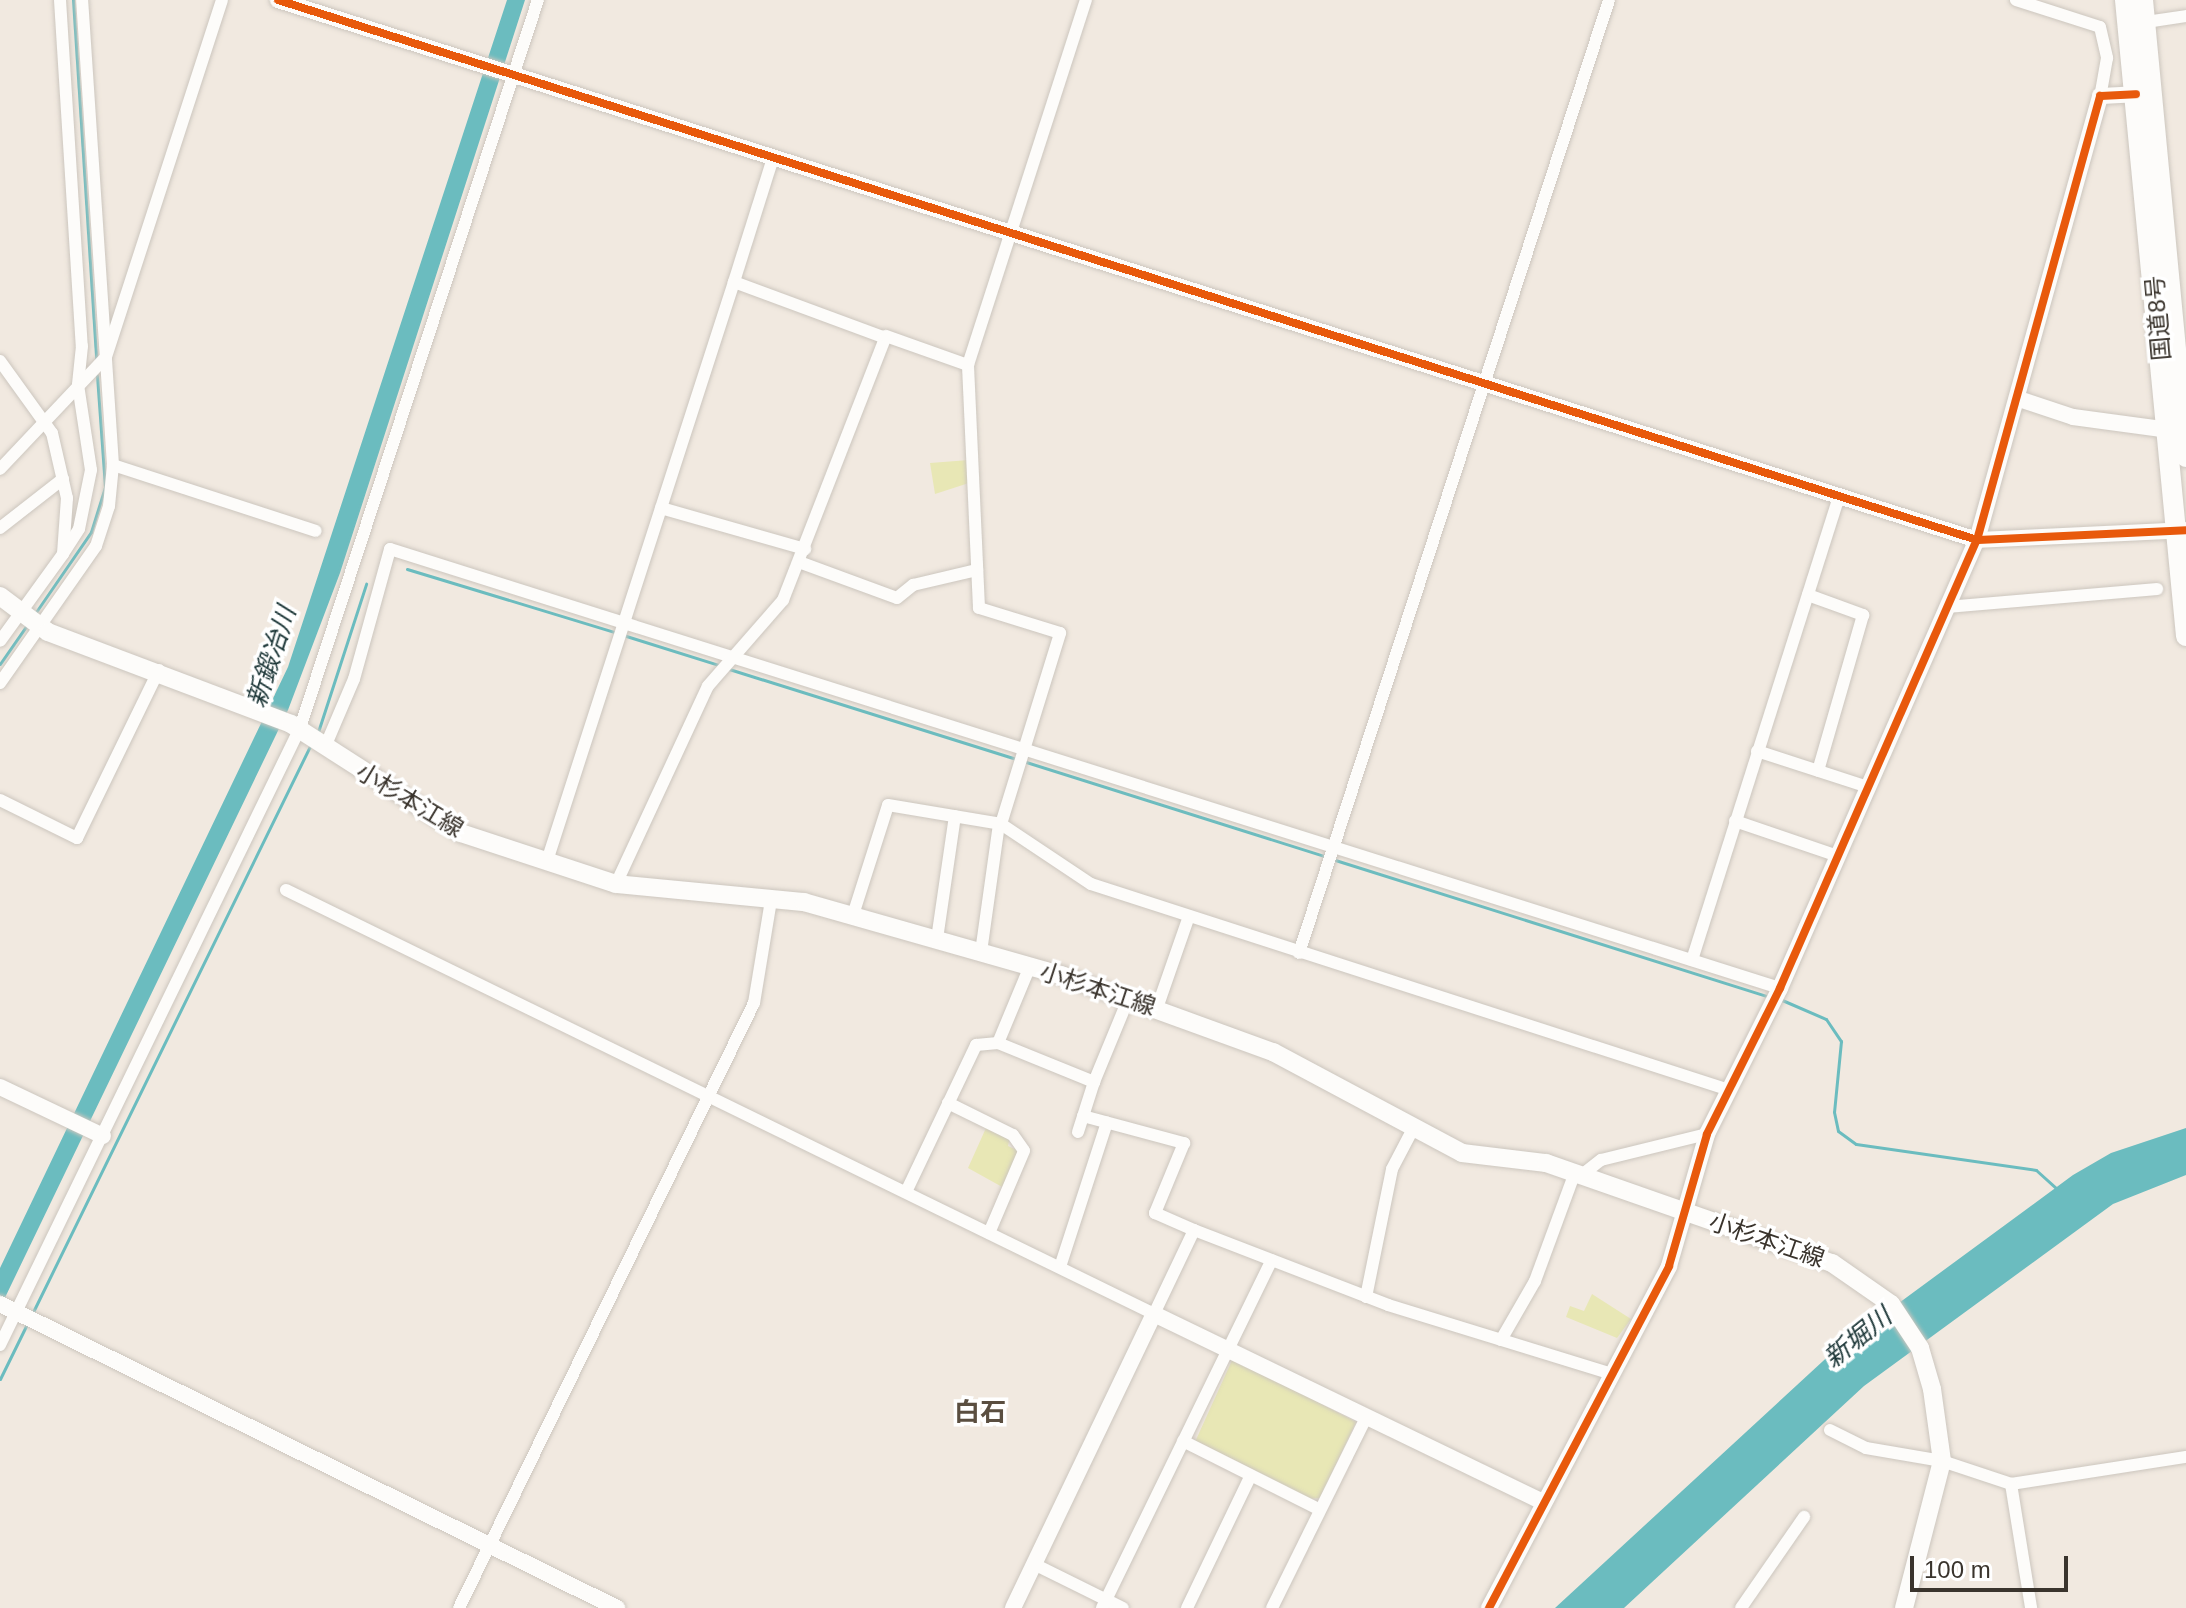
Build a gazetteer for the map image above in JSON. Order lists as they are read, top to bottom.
{
  "streets": {
    "highway": ["国道8号"],
    "main road": ["小杉本江線"]
  },
  "districts": ["白石"],
  "water": ["新鍛冶川", "新堀川"],
  "scale_bar": "100 m"
}
